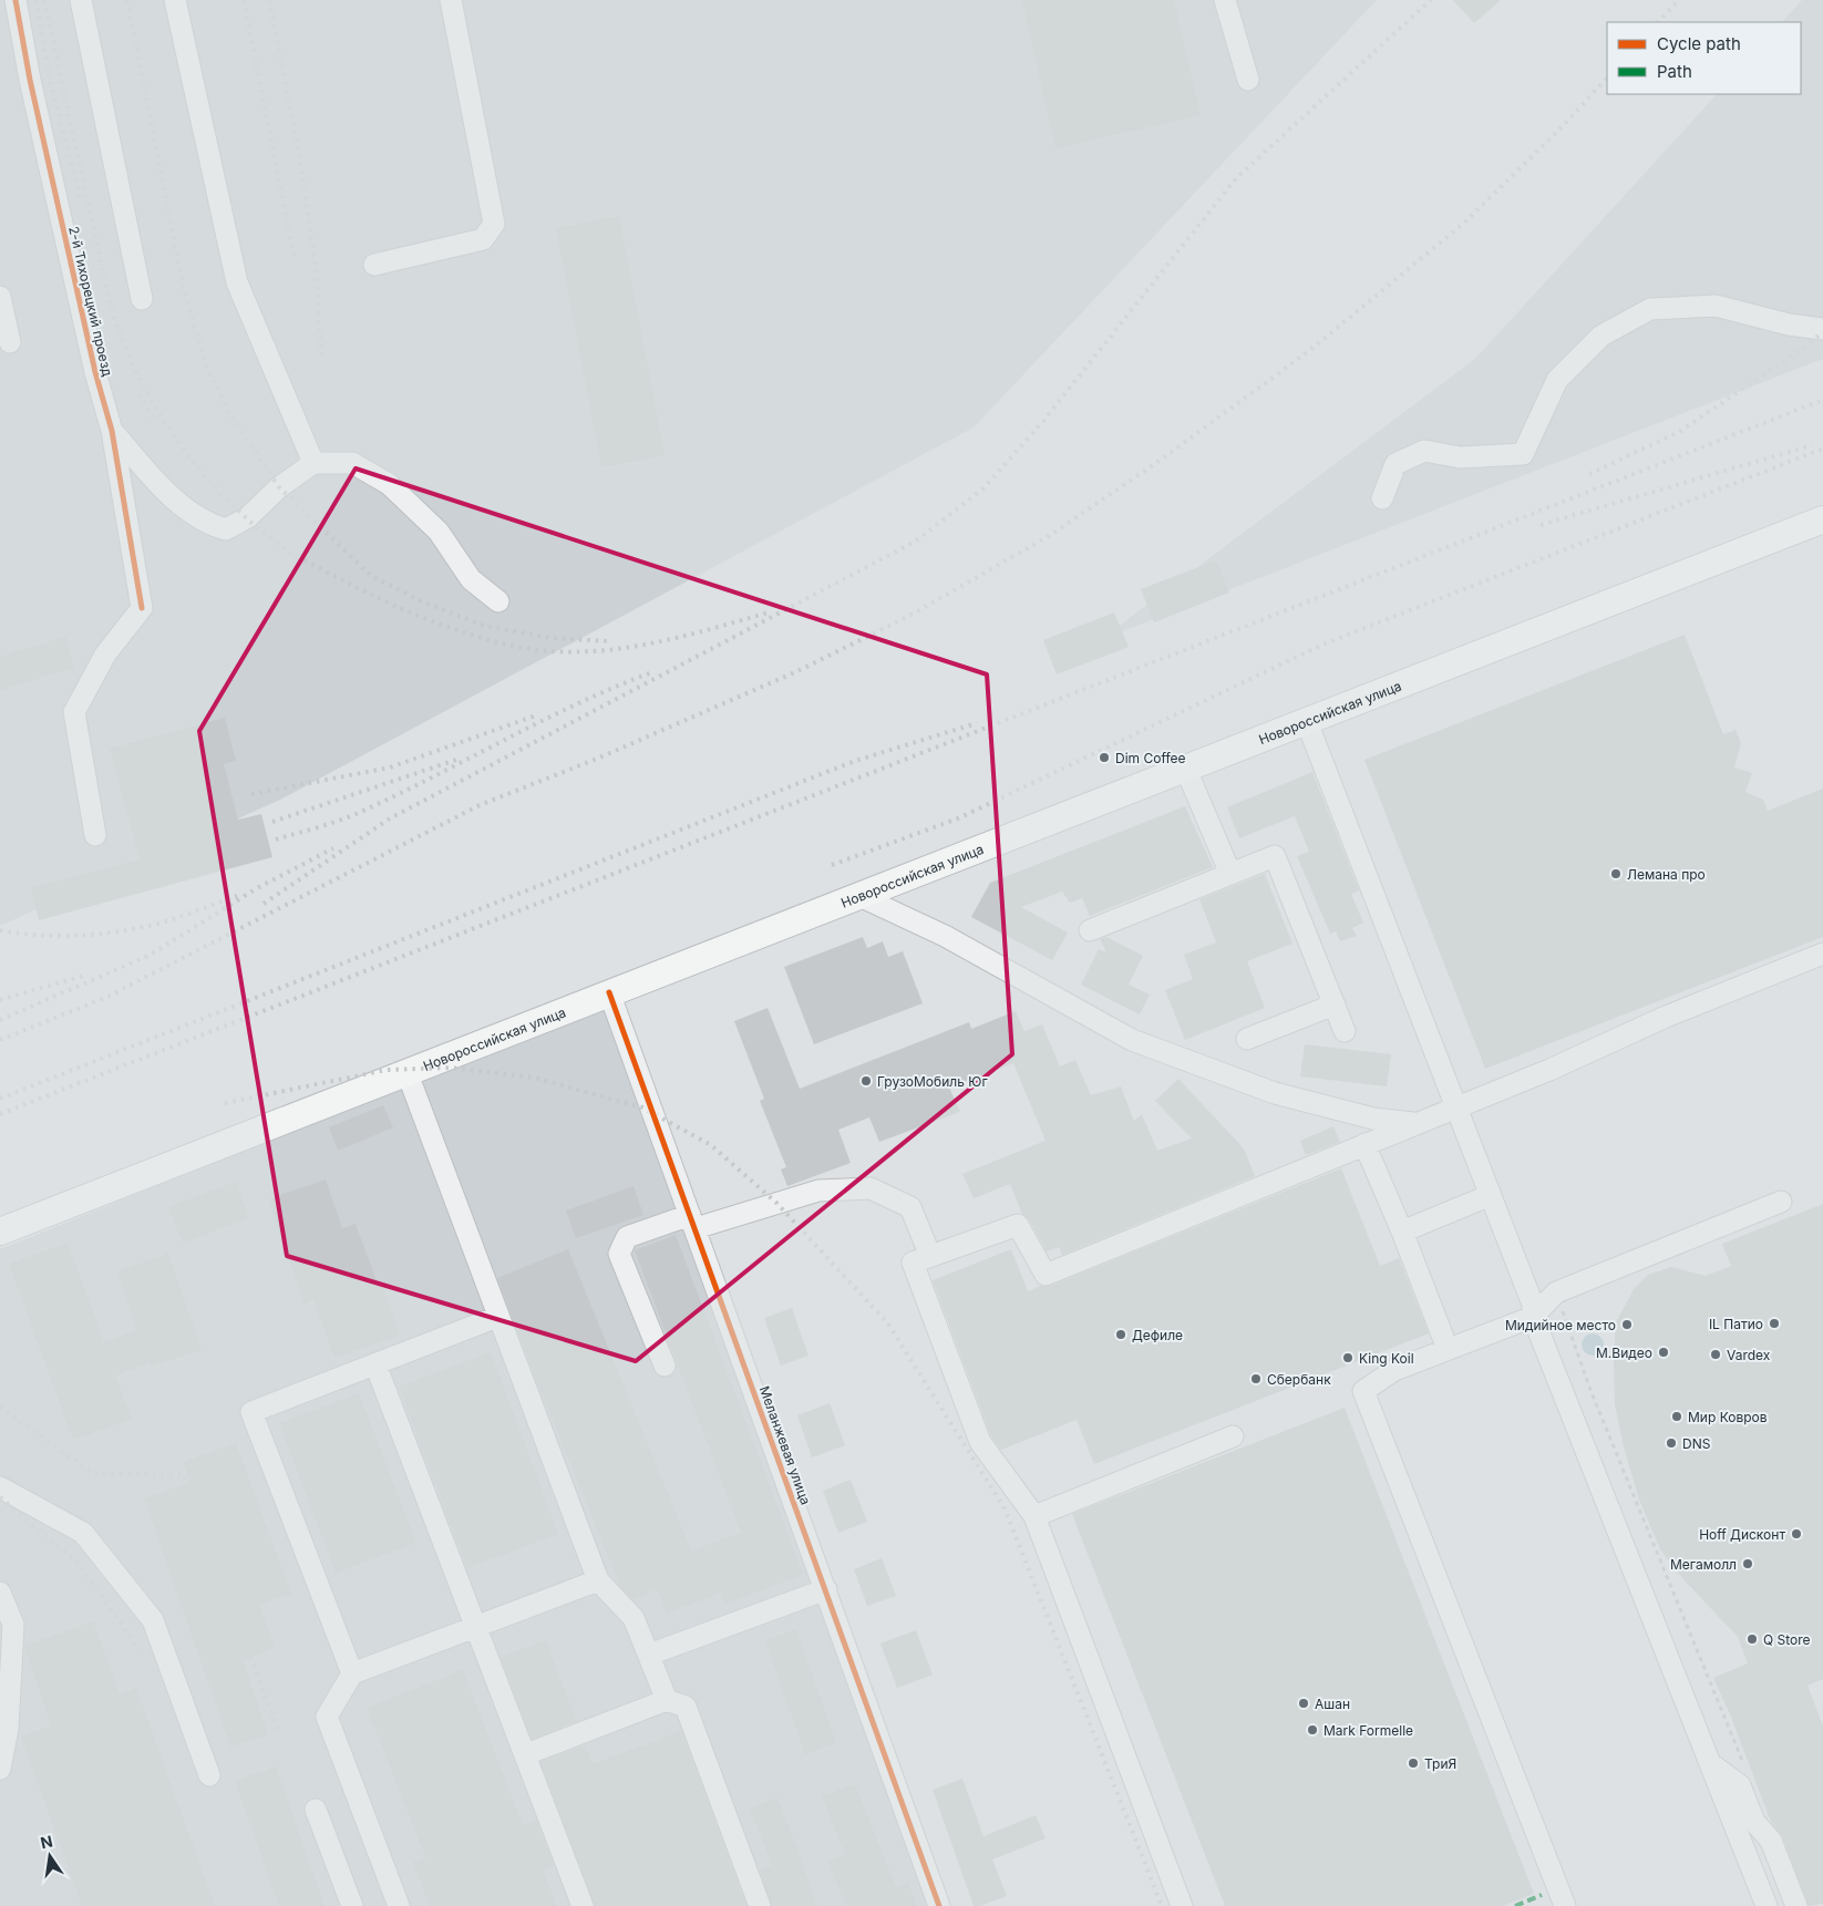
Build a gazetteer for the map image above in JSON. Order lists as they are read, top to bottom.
{
  "streets": {
    "main road": ["Новороссийская улица"],
    "street": ["2-й Тихорецкий проезд", "Меланжевая улица"]
  },
  "crossings": [
    ["Новороссийская улица", "Меланжевая улица"]
  ],
  "places": [
    "Dim Coffee",
    "Лемана про",
    "ГрузоМобиль Юг",
    "IL Патио",
    "Мидийное место",
    "Дефиле",
    "М.Видео",
    "Vardex",
    "King Koil",
    "Сбербанк",
    "Мир Ковров",
    "DNS",
    "Hoff Дисконт",
    "Мегамолл",
    "Q Store",
    "Ашан",
    "Mark Formelle",
    "ТриЯ"
  ],
  "legend": ["Cycle path", "Path"],
  "north": "top"
}
